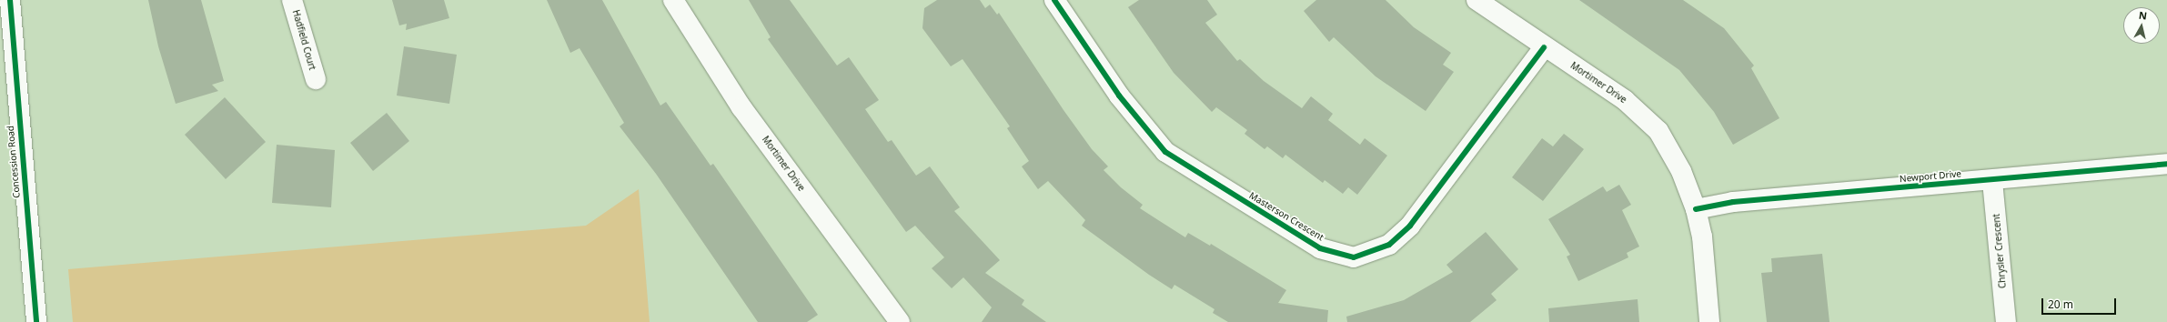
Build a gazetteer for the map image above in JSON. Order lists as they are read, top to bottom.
{
  "streets": {
    "street": [
      "Hadfield Court",
      "Mortimer Drive",
      "Concession Road",
      "Newport Drive",
      "Masterson Crescent",
      "Chrysler Crescent"
    ]
  },
  "crossings": [
    ["Mortimer Drive", "Newport Drive"],
    ["Mortimer Drive", "Masterson Crescent"],
    ["Newport Drive", "Chrysler Crescent"]
  ],
  "scale_bar": "20 m",
  "north": "top"
}
